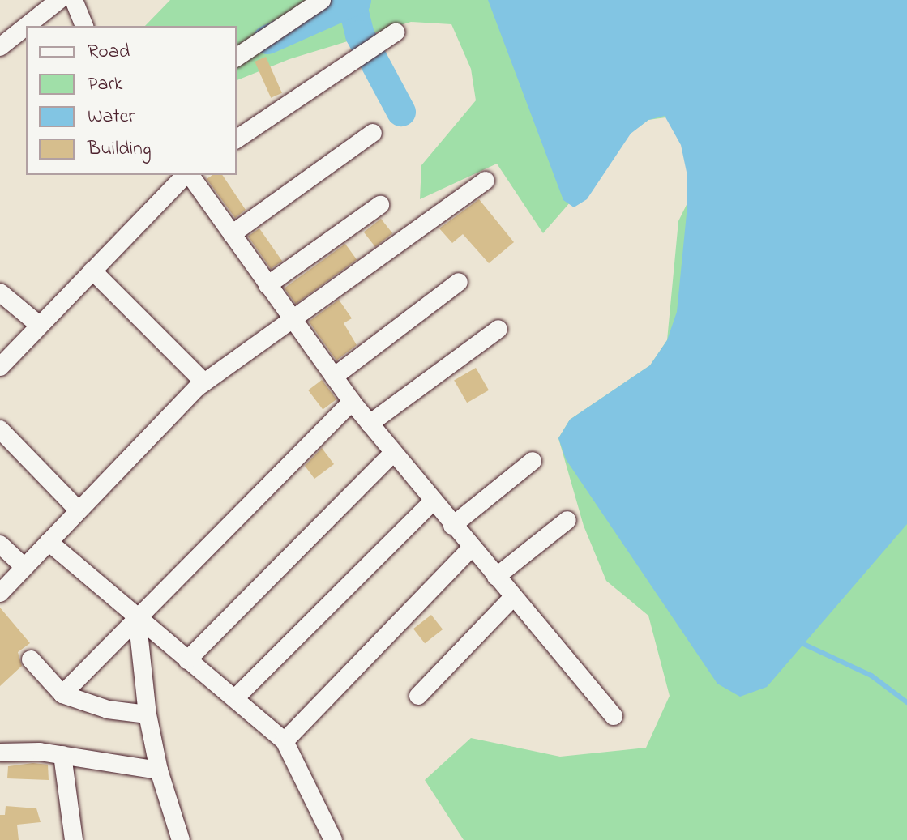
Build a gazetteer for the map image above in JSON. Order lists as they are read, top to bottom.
{
  "legend": [
    "Road",
    "Park",
    "Water",
    "Building"
  ]
}
